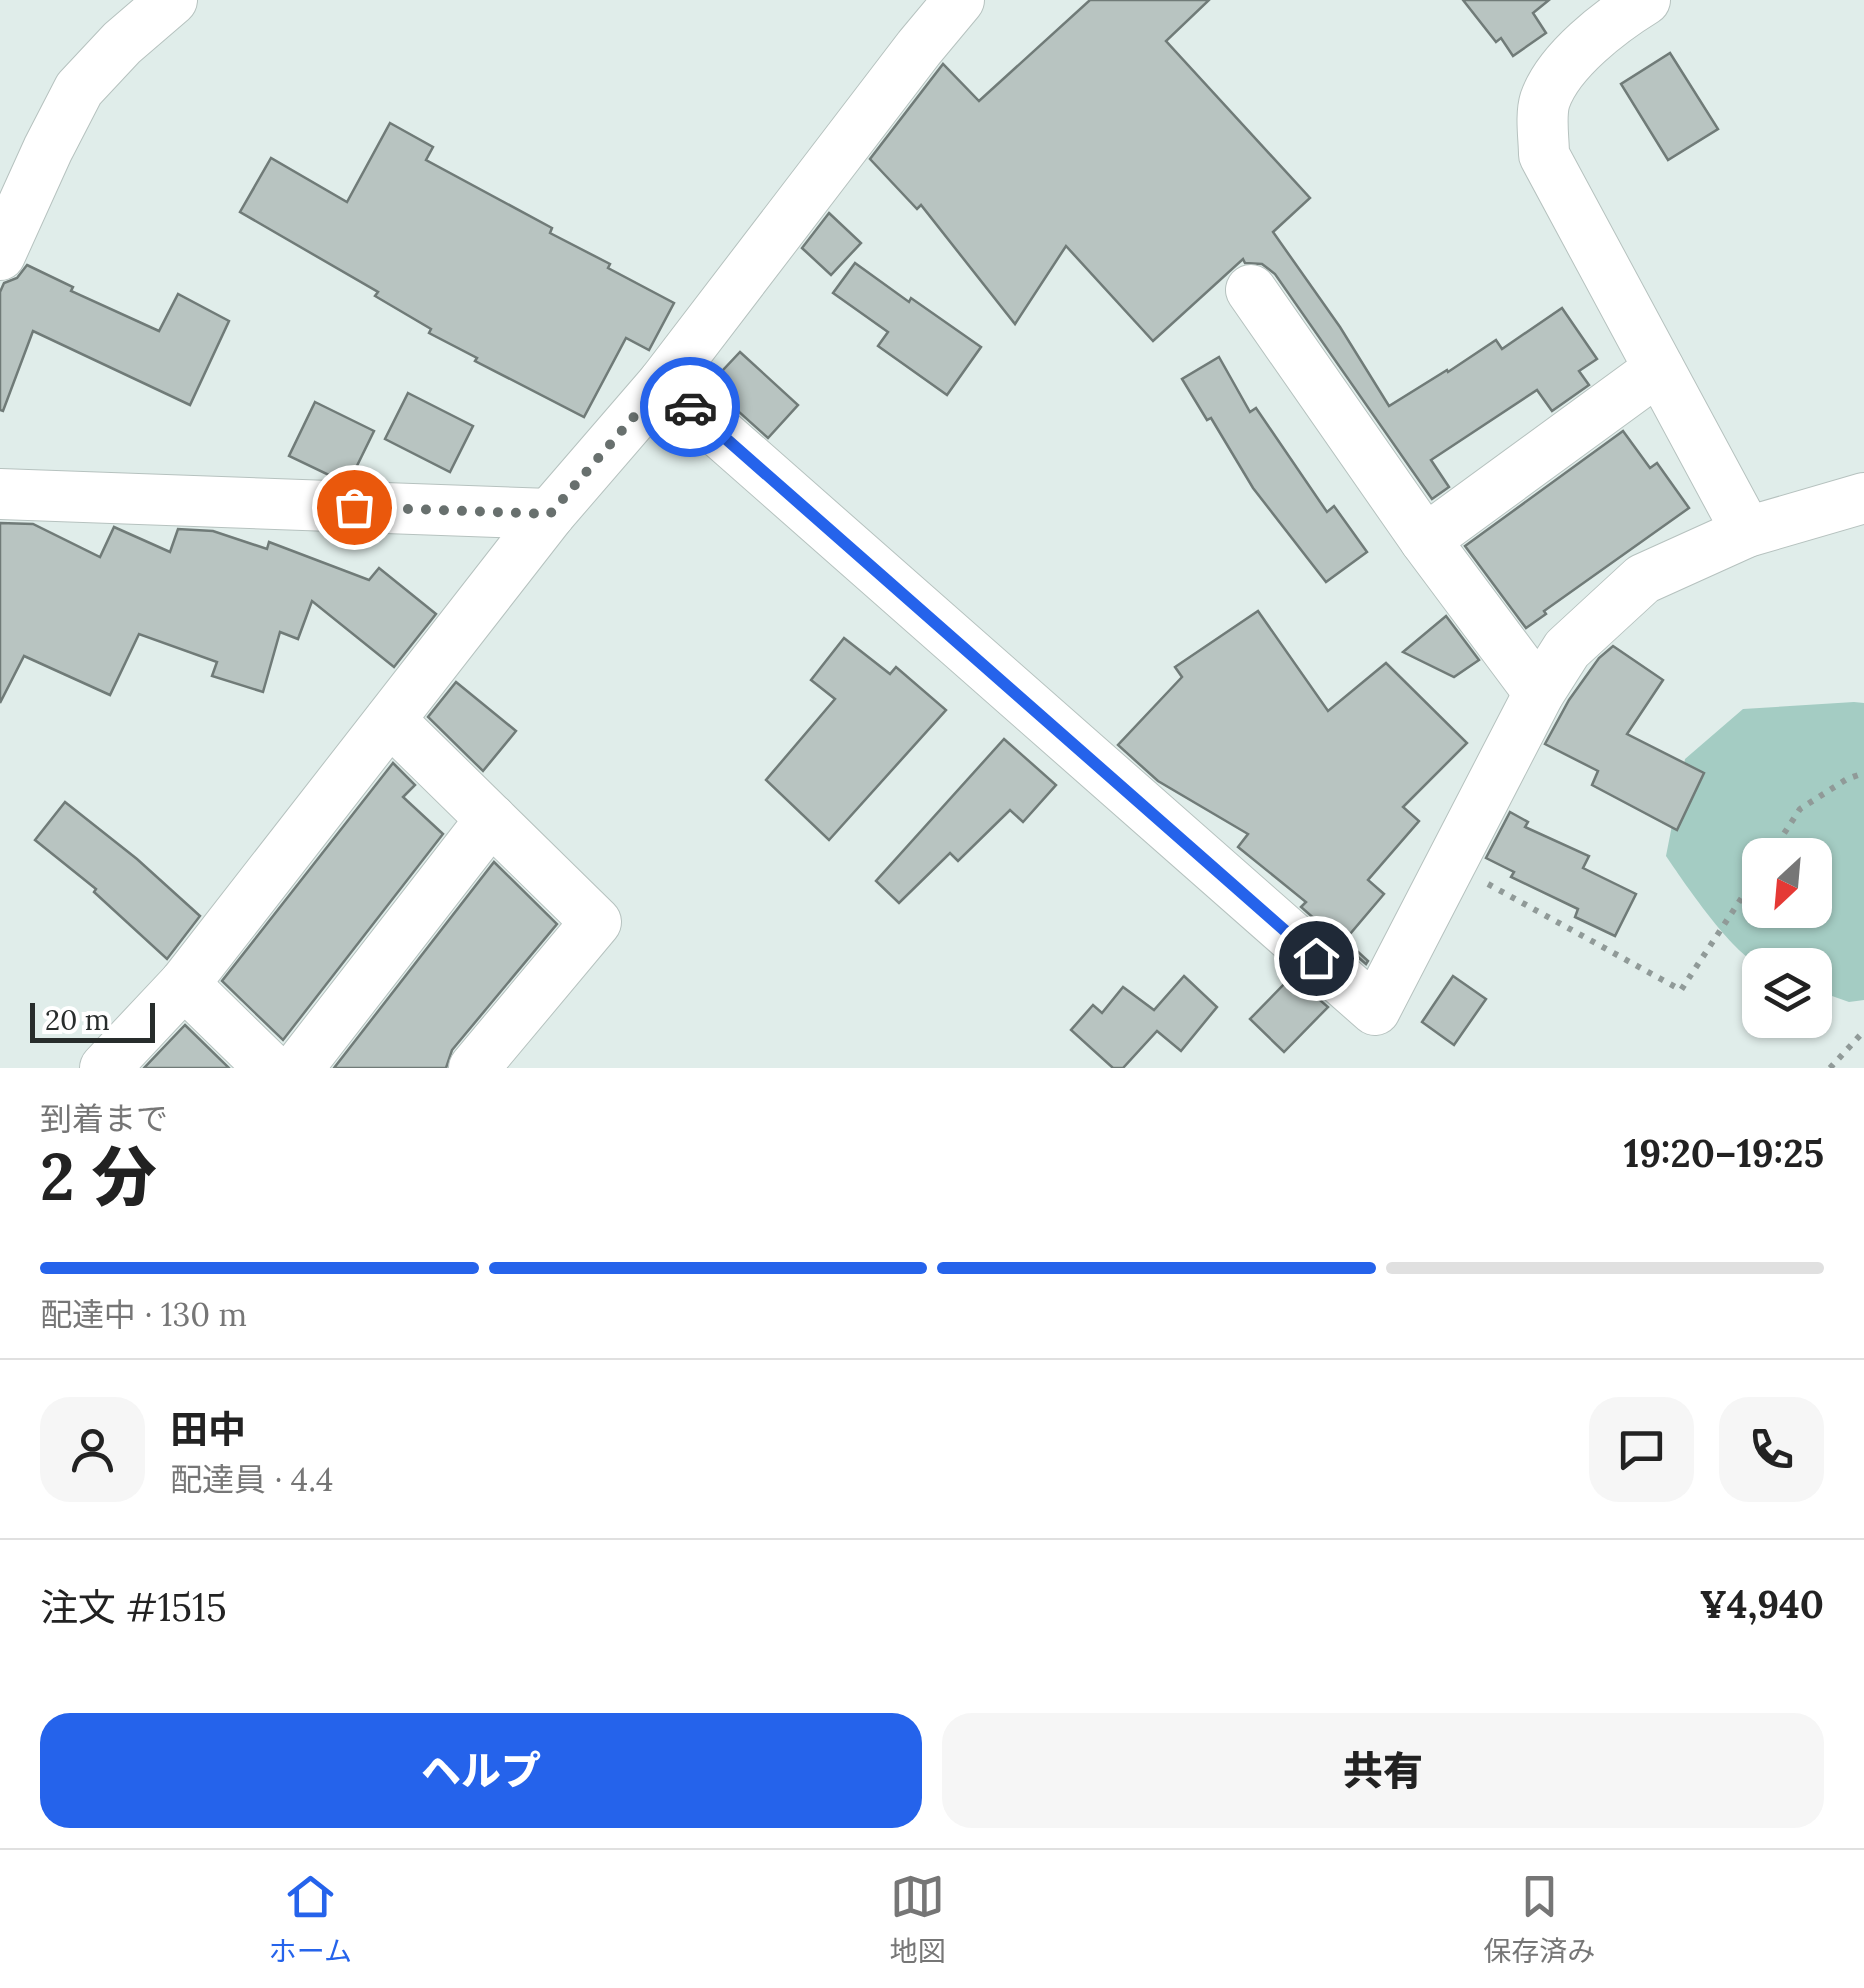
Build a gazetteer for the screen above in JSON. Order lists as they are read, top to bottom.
{
  "scale_bar": "20 m",
  "north": "bottom left",
  "page": {
    "scale": "20 m",
    "heading": ["2 分", "到着まで", "19:20–19:25"],
    "panel": [
      "田中",
      "配達員 · 4.4",
      "注文 #1515",
      "¥4,940"
    ],
    "bar": "配達中 · 130 m",
    "buttons": ["ヘルプ", "共有"],
    "tabs": ["ホーム", "地図", "保存済み"]
  }
}
